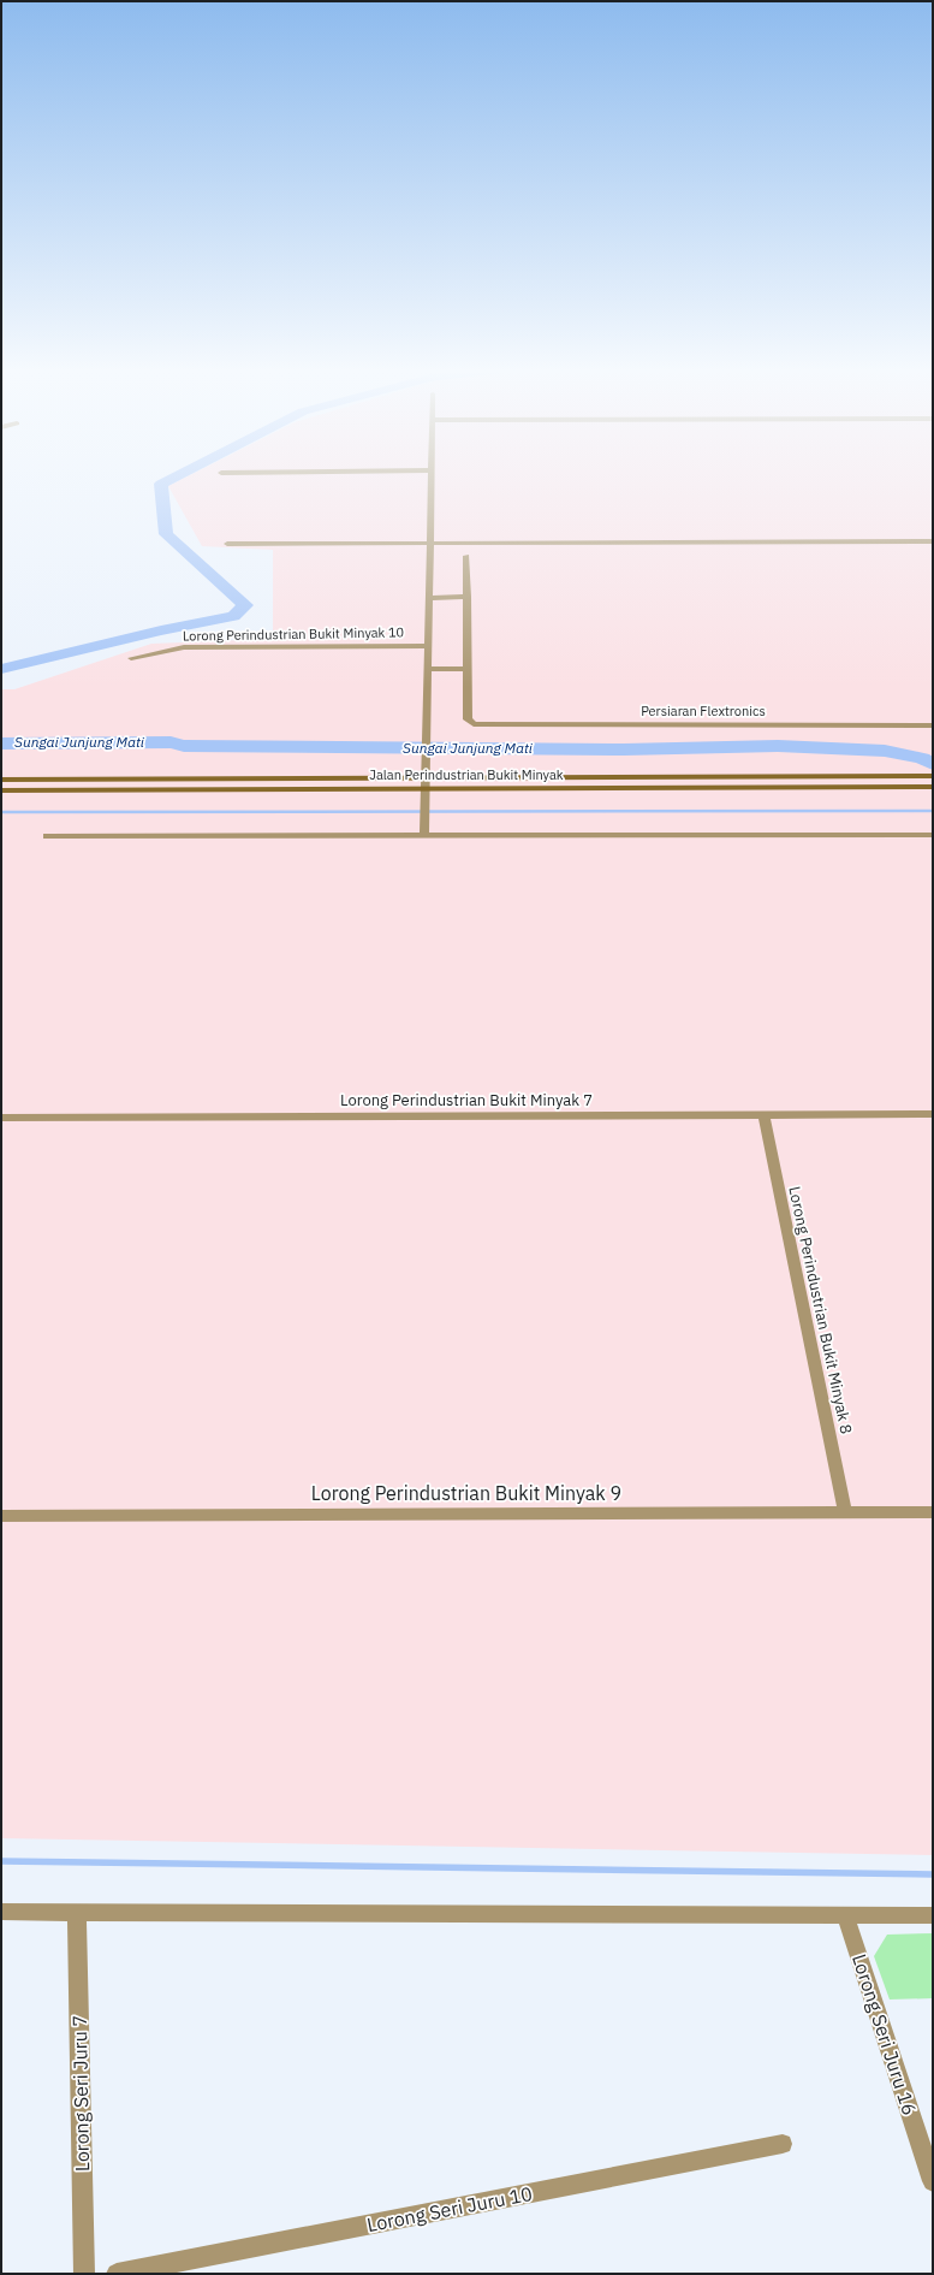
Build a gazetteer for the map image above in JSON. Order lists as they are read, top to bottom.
{
  "streets": {
    "main road": ["Jalan Perindustrian Bukit Minyak"],
    "street": [
      "Lorong Perindustrian Bukit Minyak 10",
      "Persiaran Flextronics",
      "Lorong Perindustrian Bukit Minyak 7",
      "Lorong Perindustrian Bukit Minyak 8",
      "Lorong Perindustrian Bukit Minyak 9",
      "Lorong Seri Juru 16",
      "Lorong Seri Juru 7",
      "Lorong Seri Juru 10"
    ]
  },
  "crossings": [
    ["Lorong Perindustrian Bukit Minyak 7", "Lorong Perindustrian Bukit Minyak 8"],
    ["Lorong Perindustrian Bukit Minyak 8", "Lorong Perindustrian Bukit Minyak 9"]
  ],
  "water": ["Sungai Junjung Mati"]
}
